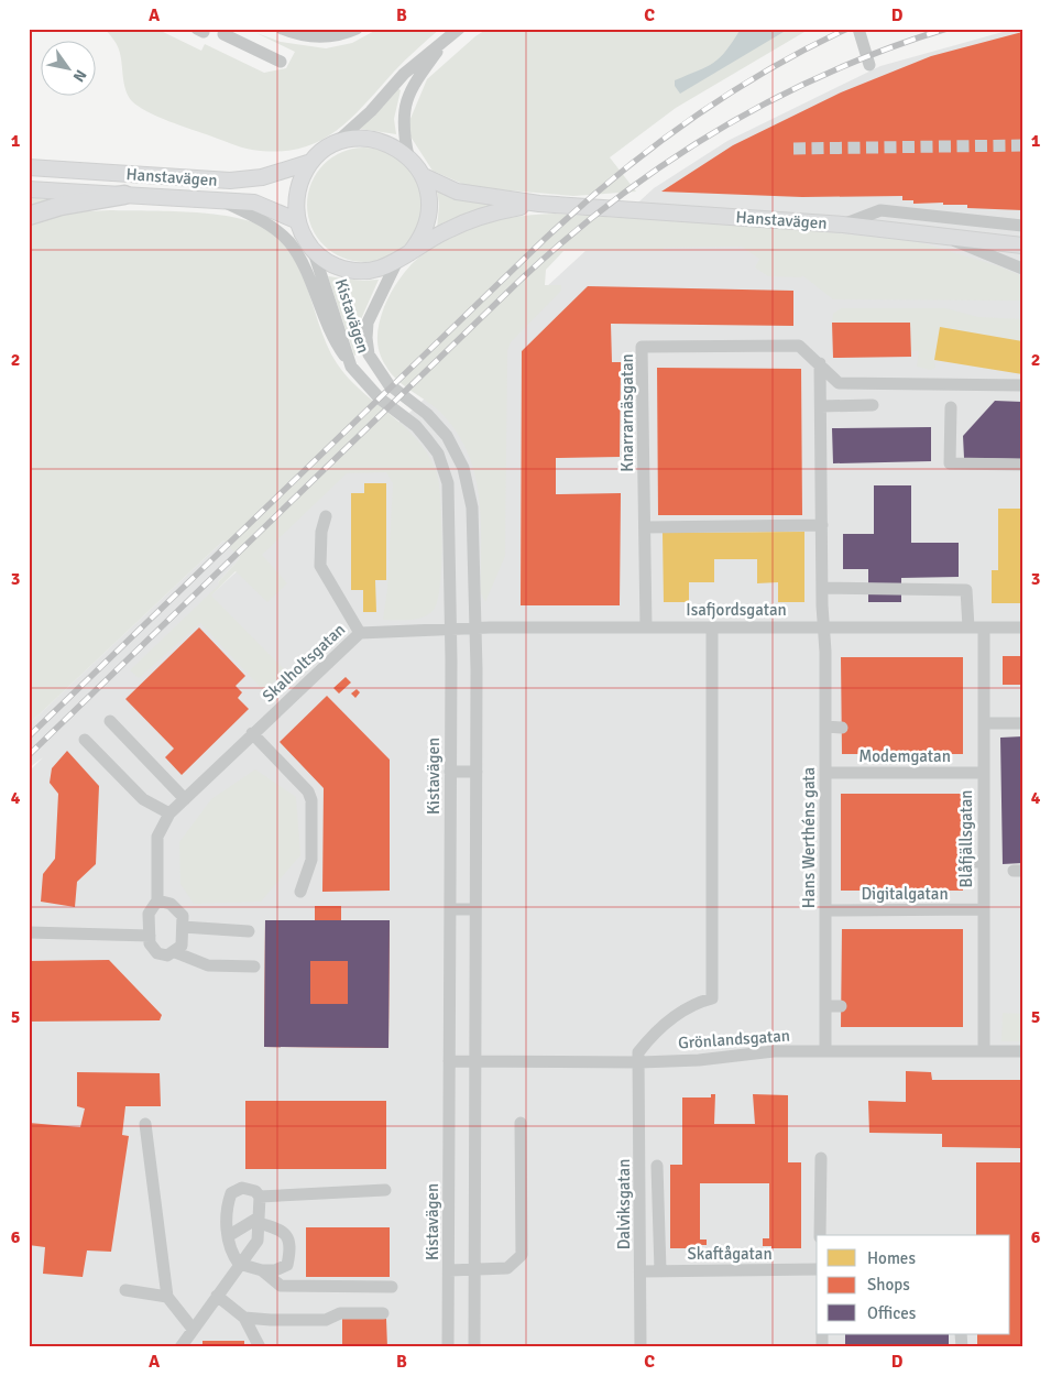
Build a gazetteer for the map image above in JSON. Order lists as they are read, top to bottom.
{
  "streets": {
    "main road": ["Hanstavägen"],
    "street": [
      "Kistavägen",
      "Knarrarnäsgatan",
      "Isafjordsgatan",
      "Skalholtsgatan",
      "Modemgatan",
      "Hans Werthéns gata",
      "Blåfjällsgatan",
      "Digitalgatan",
      "Grönlandsgatan",
      "Dalviksgatan",
      "Skaftågatan"
    ]
  },
  "crossings": [
    ["Hanstavägen", "Kistavägen"],
    ["Kistavägen", "Isafjordsgatan"],
    ["Kistavägen", "Skalholtsgatan"],
    ["Kistavägen", "Grönlandsgatan"],
    ["Knarrarnäsgatan", "Isafjordsgatan"],
    ["Isafjordsgatan", "Skalholtsgatan"],
    ["Isafjordsgatan", "Hans Werthéns gata"],
    ["Isafjordsgatan", "Blåfjällsgatan"],
    ["Modemgatan", "Hans Werthéns gata"],
    ["Modemgatan", "Blåfjällsgatan"],
    ["Hans Werthéns gata", "Digitalgatan"],
    ["Hans Werthéns gata", "Grönlandsgatan"],
    ["Blåfjällsgatan", "Digitalgatan"],
    ["Blåfjällsgatan", "Grönlandsgatan"],
    ["Grönlandsgatan", "Dalviksgatan"],
    ["Dalviksgatan", "Skaftågatan"]
  ],
  "legend": ["Homes", "Shops", "Offices"],
  "north": "bottom right",
  "grid": {
    "columns": [
      "A",
      "B",
      "C",
      "D"
    ],
    "rows": [
      "1",
      "2",
      "3",
      "4",
      "5",
      "6"
    ]
  }
}
